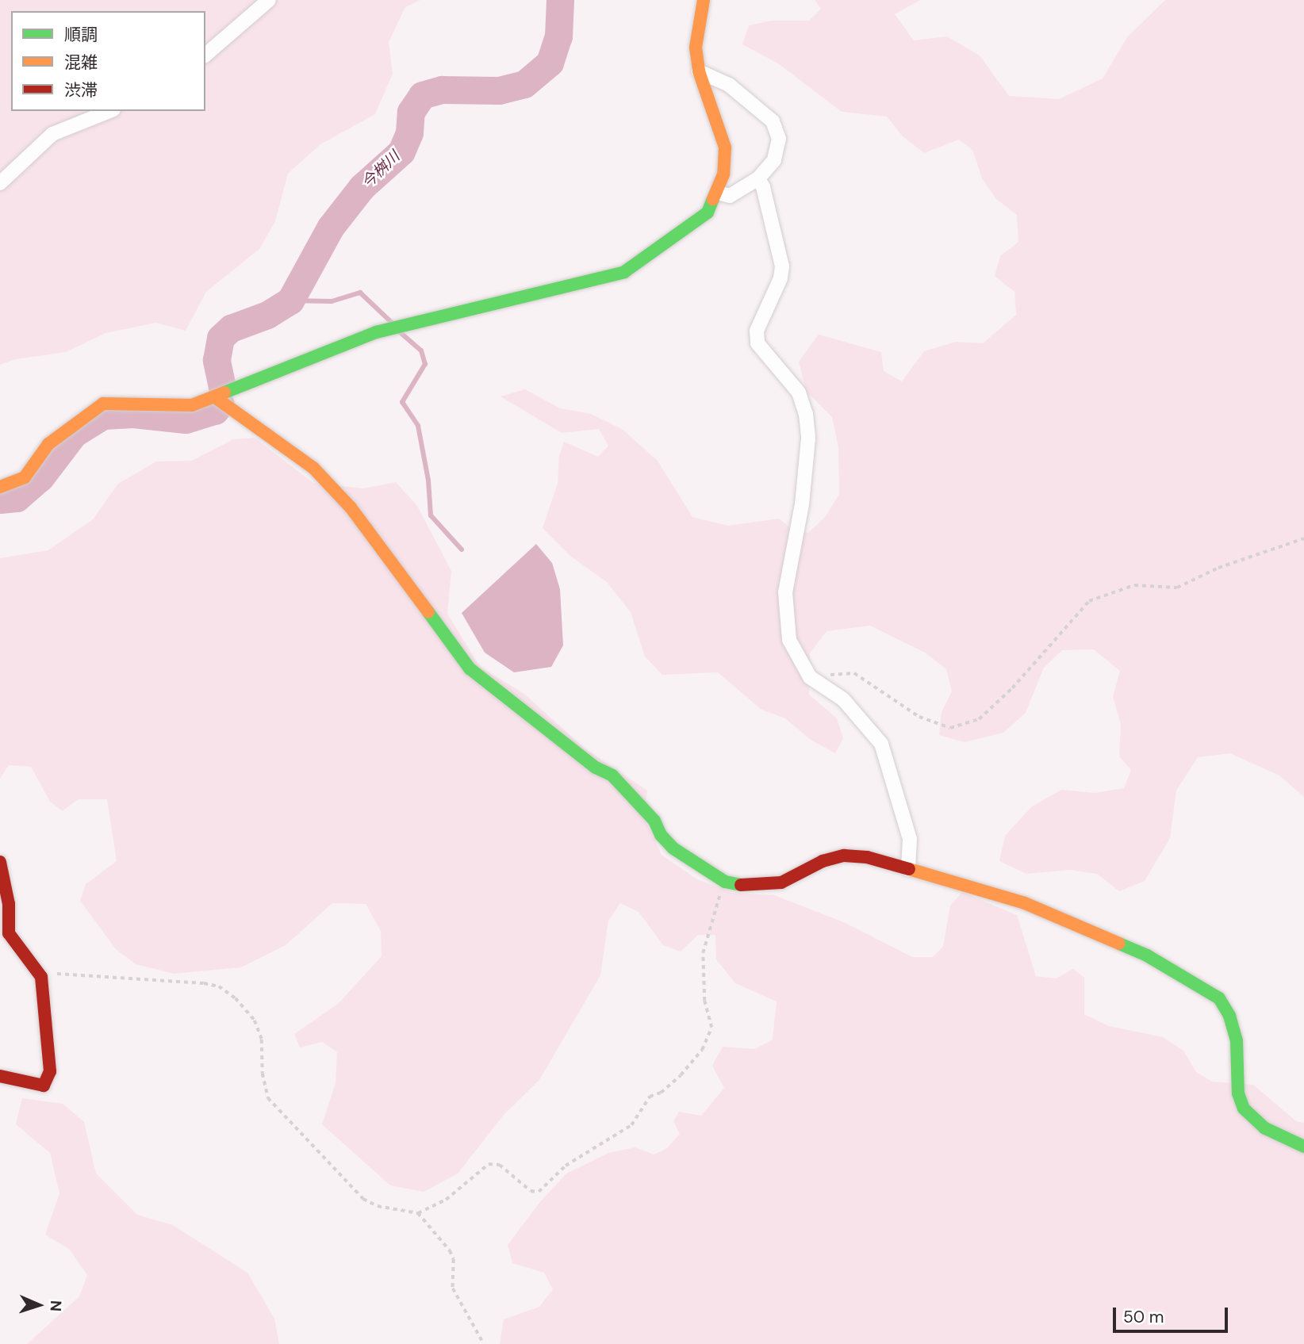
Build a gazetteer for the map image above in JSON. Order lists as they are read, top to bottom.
{
  "water": ["今桝川"],
  "legend": ["順調", "混雑", "渋滞"],
  "scale_bar": "50 m",
  "north": "right"
}
